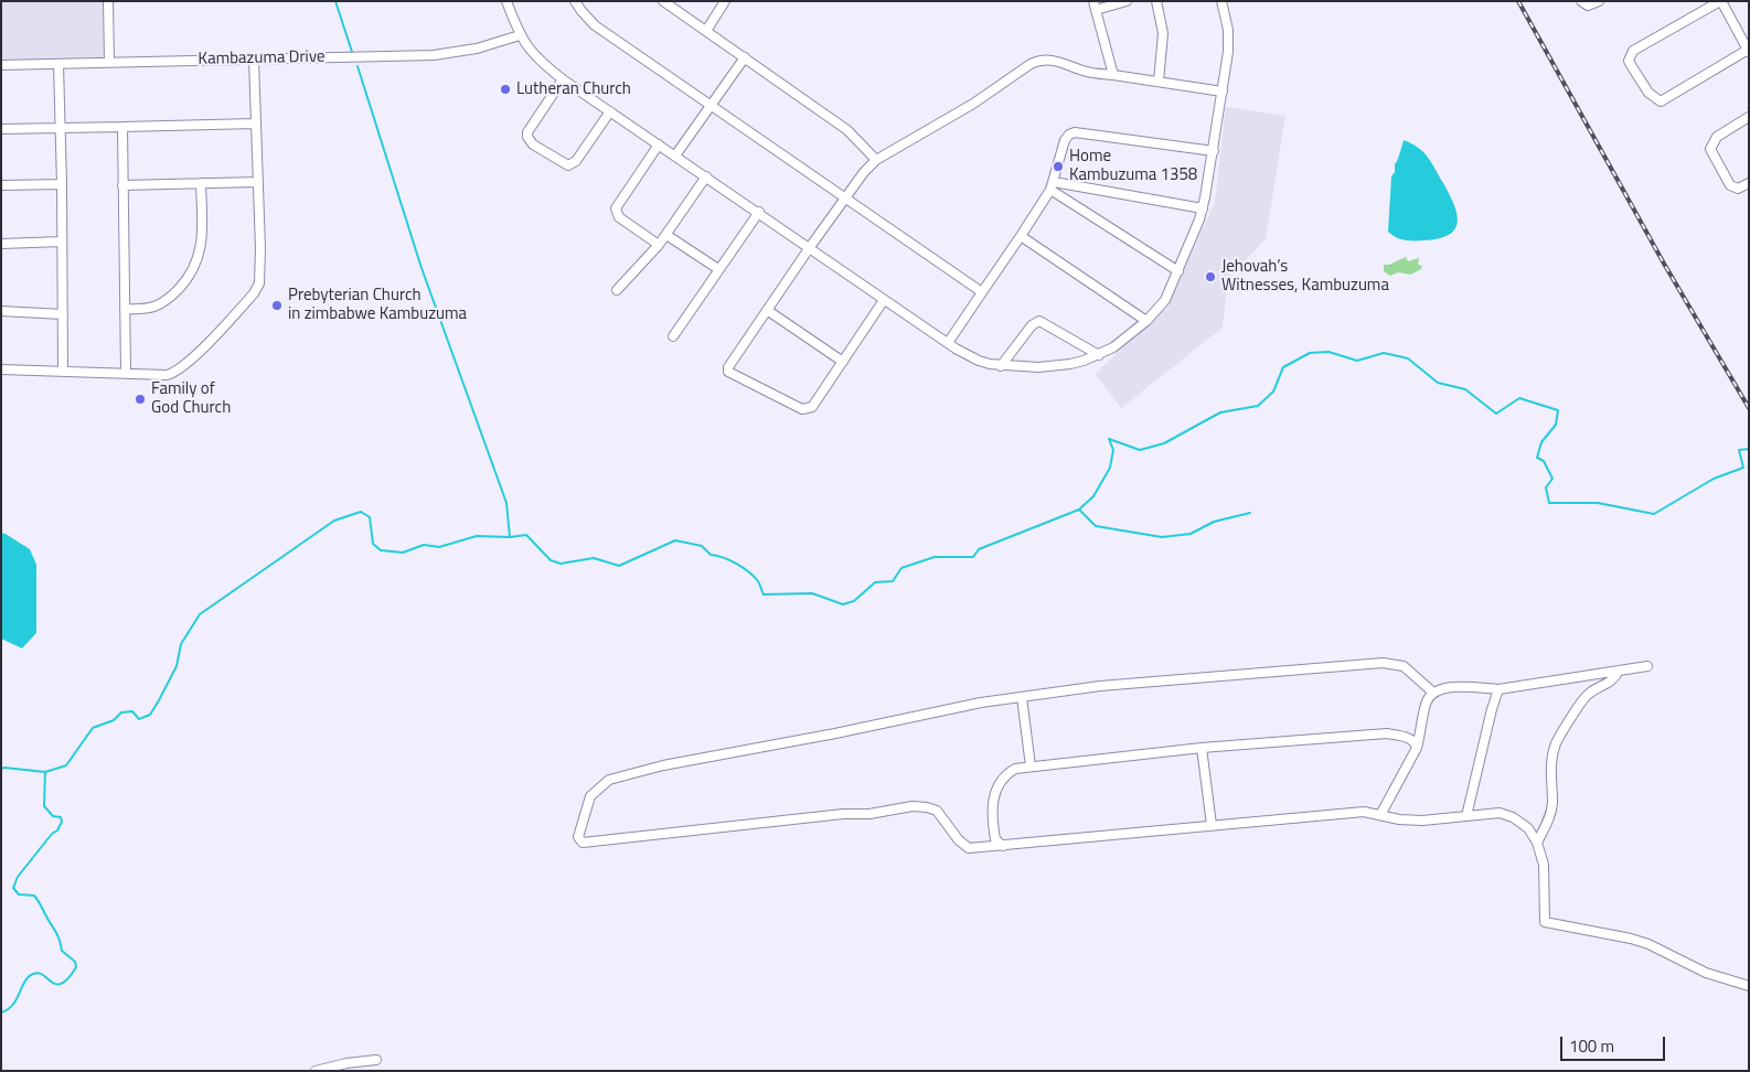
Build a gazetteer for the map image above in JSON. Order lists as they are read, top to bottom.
{
  "streets": {
    "street": ["Kambazuma Drive"]
  },
  "places": [
    "Lutheran Church",
    "Home Kambuzuma 1358",
    "Jehovah’s Witnesses, Kambuzuma",
    "Prebyterian Church in zimbabwe Kambuzuma",
    "Family of God Church"
  ],
  "scale_bar": "100 m"
}
